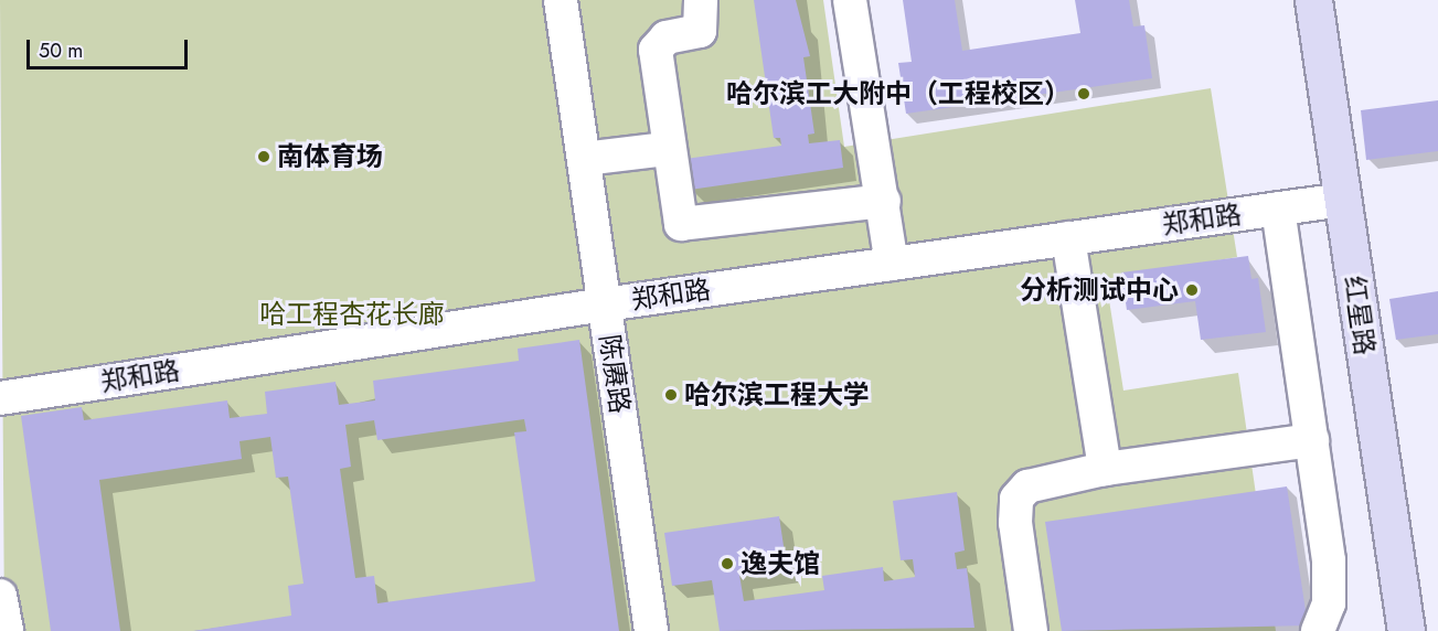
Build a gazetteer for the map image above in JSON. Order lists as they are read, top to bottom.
{
  "streets": {
    "main road": ["红星路"],
    "street": ["郑和路", "陈赓路"]
  },
  "crossings": [
    ["郑和路", "红星路"],
    ["郑和路", "陈赓路"]
  ],
  "parks": ["哈工程杏花长廊"],
  "places": [
    "哈尔滨工大附中（工程校区）",
    "南体育场",
    "分析测试中心",
    "哈尔滨工程大学",
    "逸夫馆"
  ],
  "scale_bar": "50 m"
}
